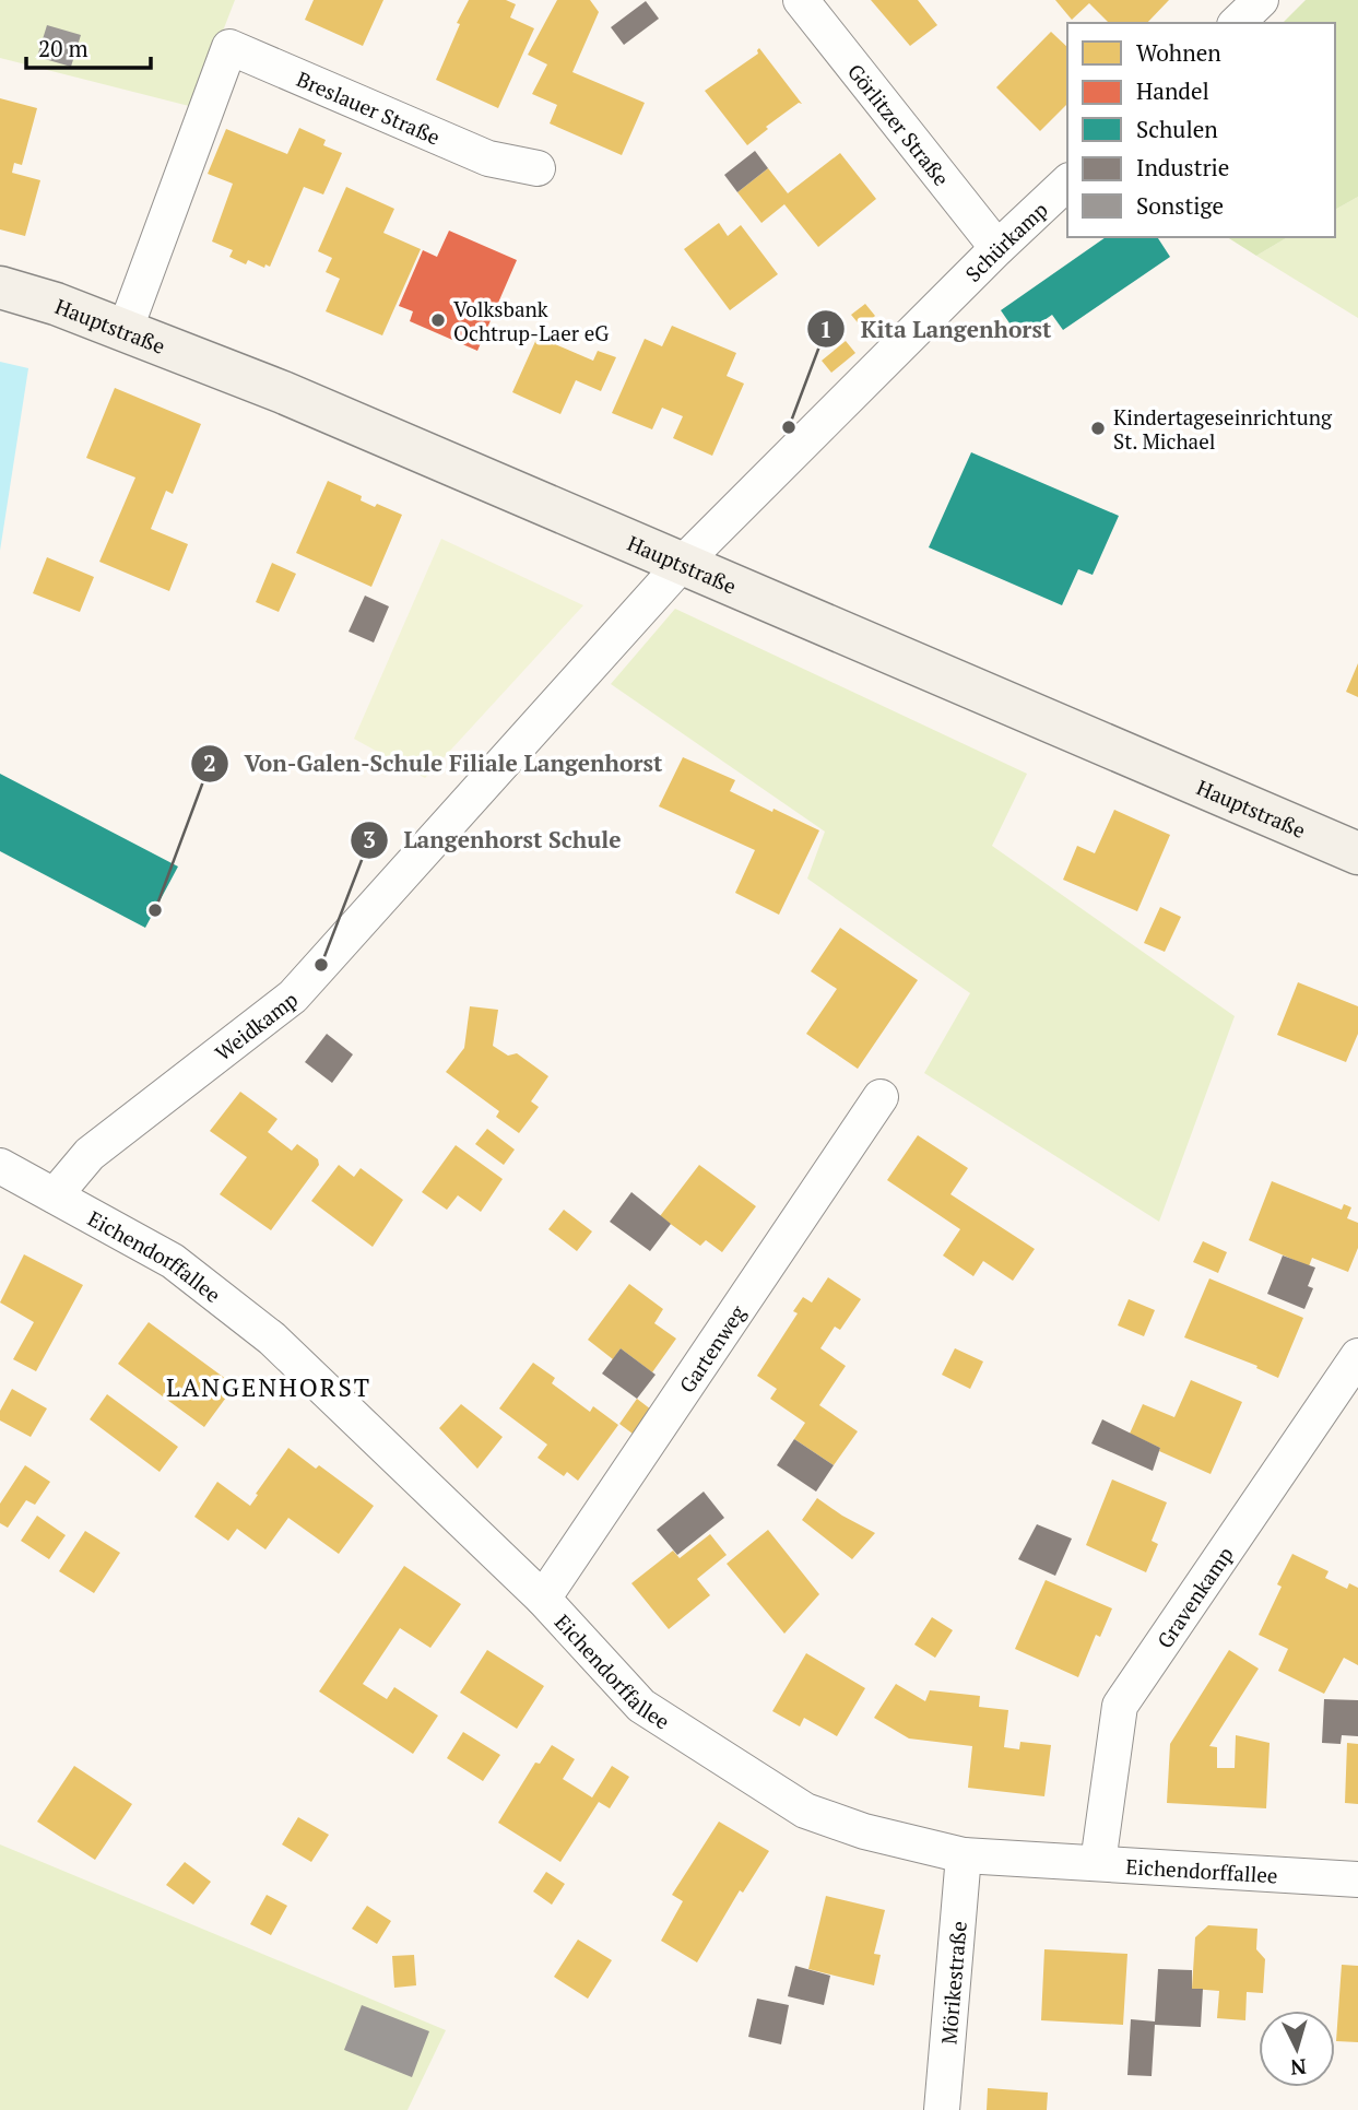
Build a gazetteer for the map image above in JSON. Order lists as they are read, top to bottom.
{
  "streets": {
    "main road": ["Hauptstraße"],
    "street": [
      "Breslauer Straße",
      "Görlitzer Straße",
      "Schürkamp",
      "Weidkamp",
      "Eichendorffallee",
      "Gartenweg",
      "Gravenkamp",
      "Mörikestraße"
    ]
  },
  "crossings": [
    ["Breslauer Straße", "Hauptstraße"],
    ["Görlitzer Straße", "Schürkamp"],
    ["Schürkamp", "Hauptstraße"],
    ["Schürkamp", "Weidkamp"],
    ["Hauptstraße", "Weidkamp"],
    ["Weidkamp", "Eichendorffallee"],
    ["Eichendorffallee", "Gartenweg"],
    ["Eichendorffallee", "Gravenkamp"],
    ["Eichendorffallee", "Mörikestraße"]
  ],
  "districts": ["LANGENHORST"],
  "places": [
    "Volksbank Ochtrup-Laer eG",
    "Kita Langenhorst",
    "Kindertageseinrichtung St. Michael",
    "Von-Galen-Schule Filiale Langenhorst",
    "Langenhorst Schule"
  ],
  "legend": [
    "Wohnen",
    "Handel",
    "Schulen",
    "Industrie",
    "Sonstige"
  ],
  "scale_bar": "20 m",
  "north": "bottom"
}
